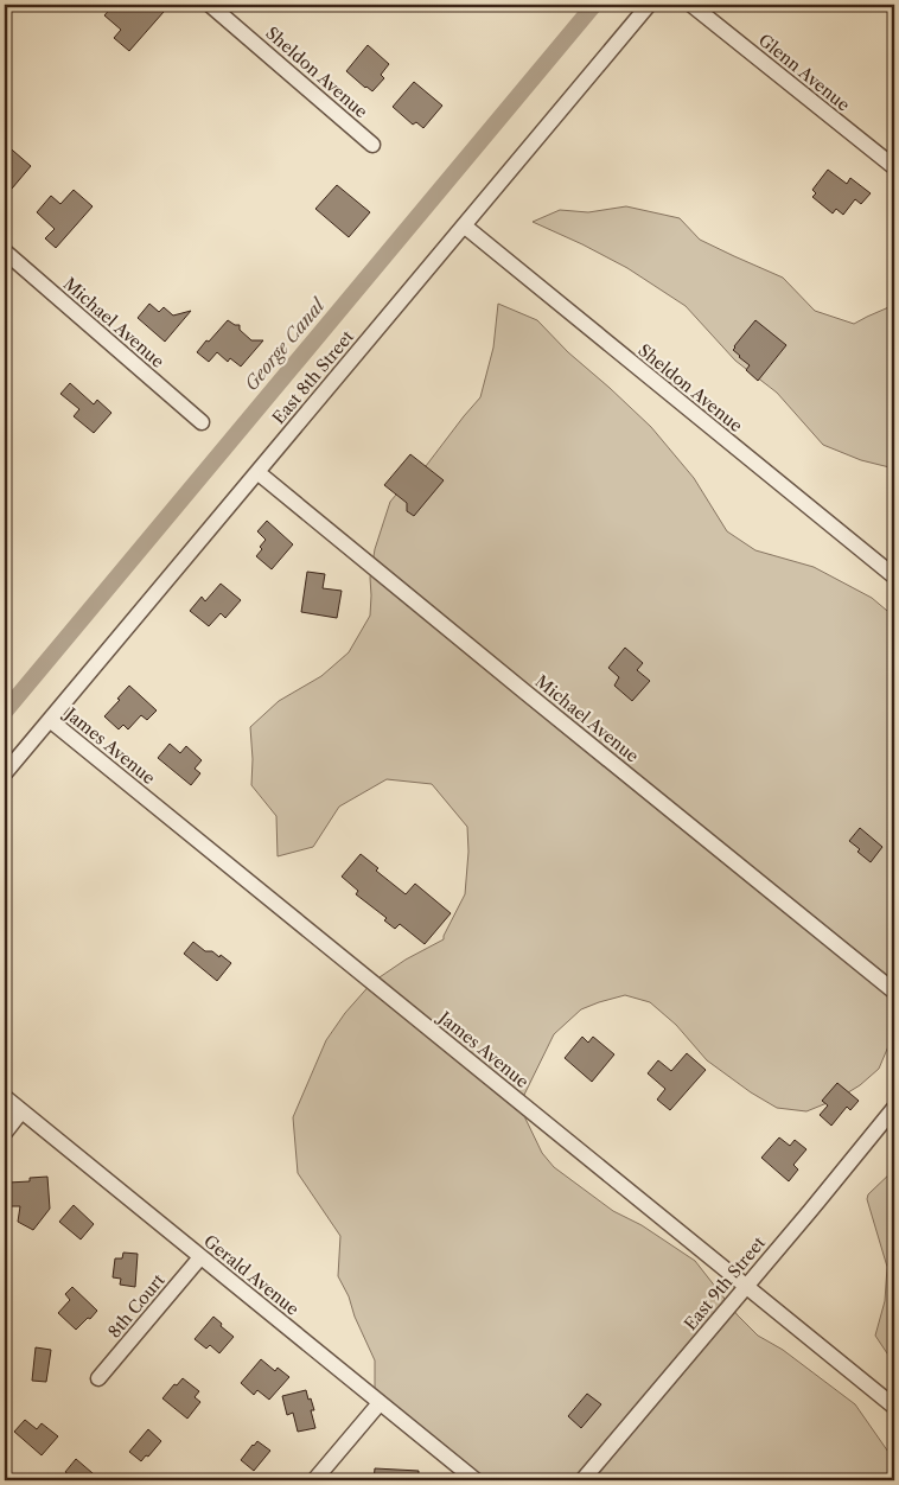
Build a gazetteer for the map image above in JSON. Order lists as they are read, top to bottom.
{
  "streets": {
    "street": [
      "Sheldon Avenue",
      "Glenn Avenue",
      "Michael Avenue",
      "East 8th Street",
      "James Avenue",
      "Gerald Avenue",
      "East 9th Street",
      "8th Court"
    ]
  },
  "crossings": [
    ["Sheldon Avenue", "East 8th Street"],
    ["Michael Avenue", "East 8th Street"],
    ["East 8th Street", "James Avenue"],
    ["James Avenue", "East 9th Street"],
    ["Gerald Avenue", "8th Court"]
  ],
  "water": ["George Canal"]
}
